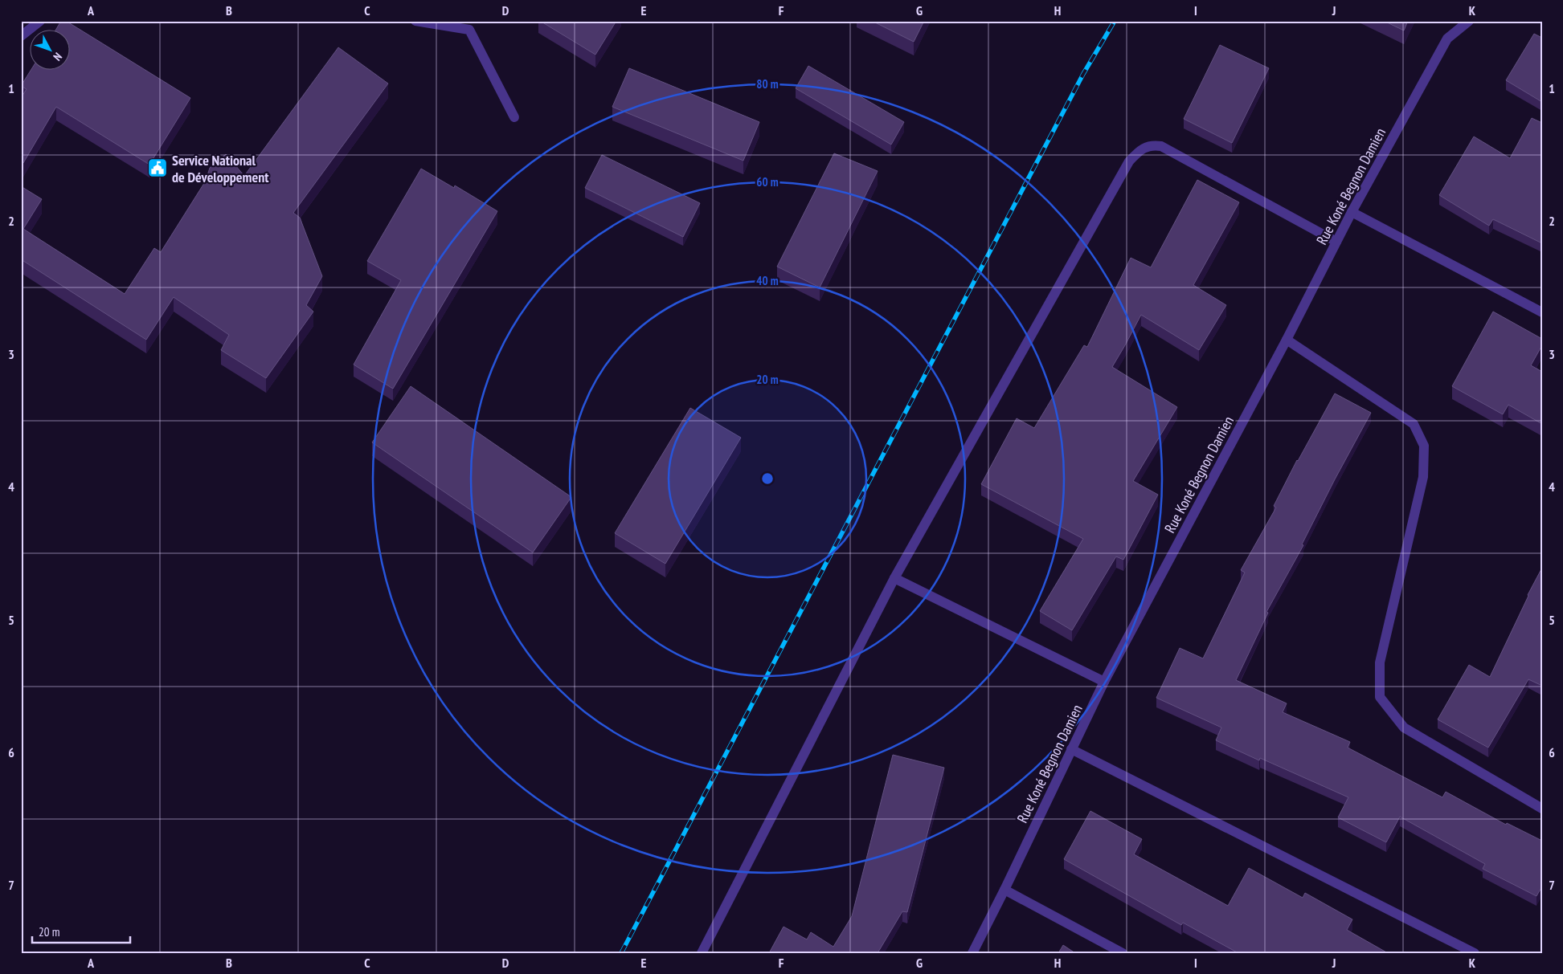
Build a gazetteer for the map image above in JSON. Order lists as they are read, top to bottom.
{
  "streets": {
    "street": ["Rue Koné Begnon Damien"]
  },
  "places": {
    "public building": ["Service National de Développement"]
  },
  "scale_bar": "20 m",
  "north": "bottom right",
  "grid": {
    "columns": [
      "A",
      "B",
      "C",
      "D",
      "E",
      "F",
      "G",
      "H",
      "I",
      "J",
      "K"
    ],
    "rows": [
      "1",
      "2",
      "3",
      "4",
      "5",
      "6",
      "7"
    ]
  },
  "rings": [
    "80 m",
    "60 m",
    "40 m",
    "20 m"
  ]
}
